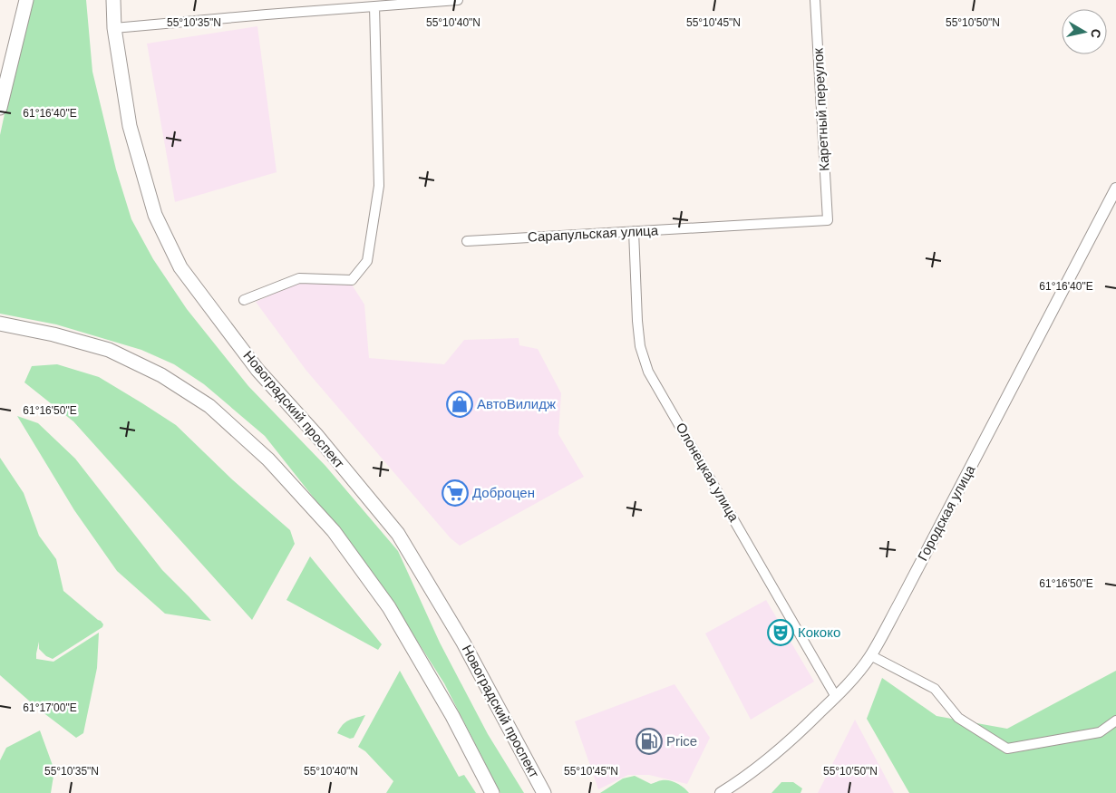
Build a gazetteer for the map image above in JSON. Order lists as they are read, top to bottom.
{
  "streets": {
    "main road": ["Новоградский проспект"],
    "street": [
      "Каретный переулок",
      "Сарапульская улица",
      "Олонецкая улица",
      "Городская улица"
    ]
  },
  "crossings": [
    ["Каретный переулок", "Сарапульская улица"],
    ["Сарапульская улица", "Олонецкая улица"],
    ["Олонецкая улица", "Городская улица"]
  ],
  "places": {
    "shop": ["АвтоВилидж"],
    "supermarket": ["Доброцен"],
    "theatre": ["Кококо"],
    "fuel station": ["Price"]
  },
  "north": "right",
  "coordinates": [
    "55°10'35\"N",
    "55°10'40\"N",
    "55°10'45\"N",
    "55°10'50\"N",
    "61°16'40\"E",
    "61°16'50\"E",
    "61°17'00\"E"
  ]
}
